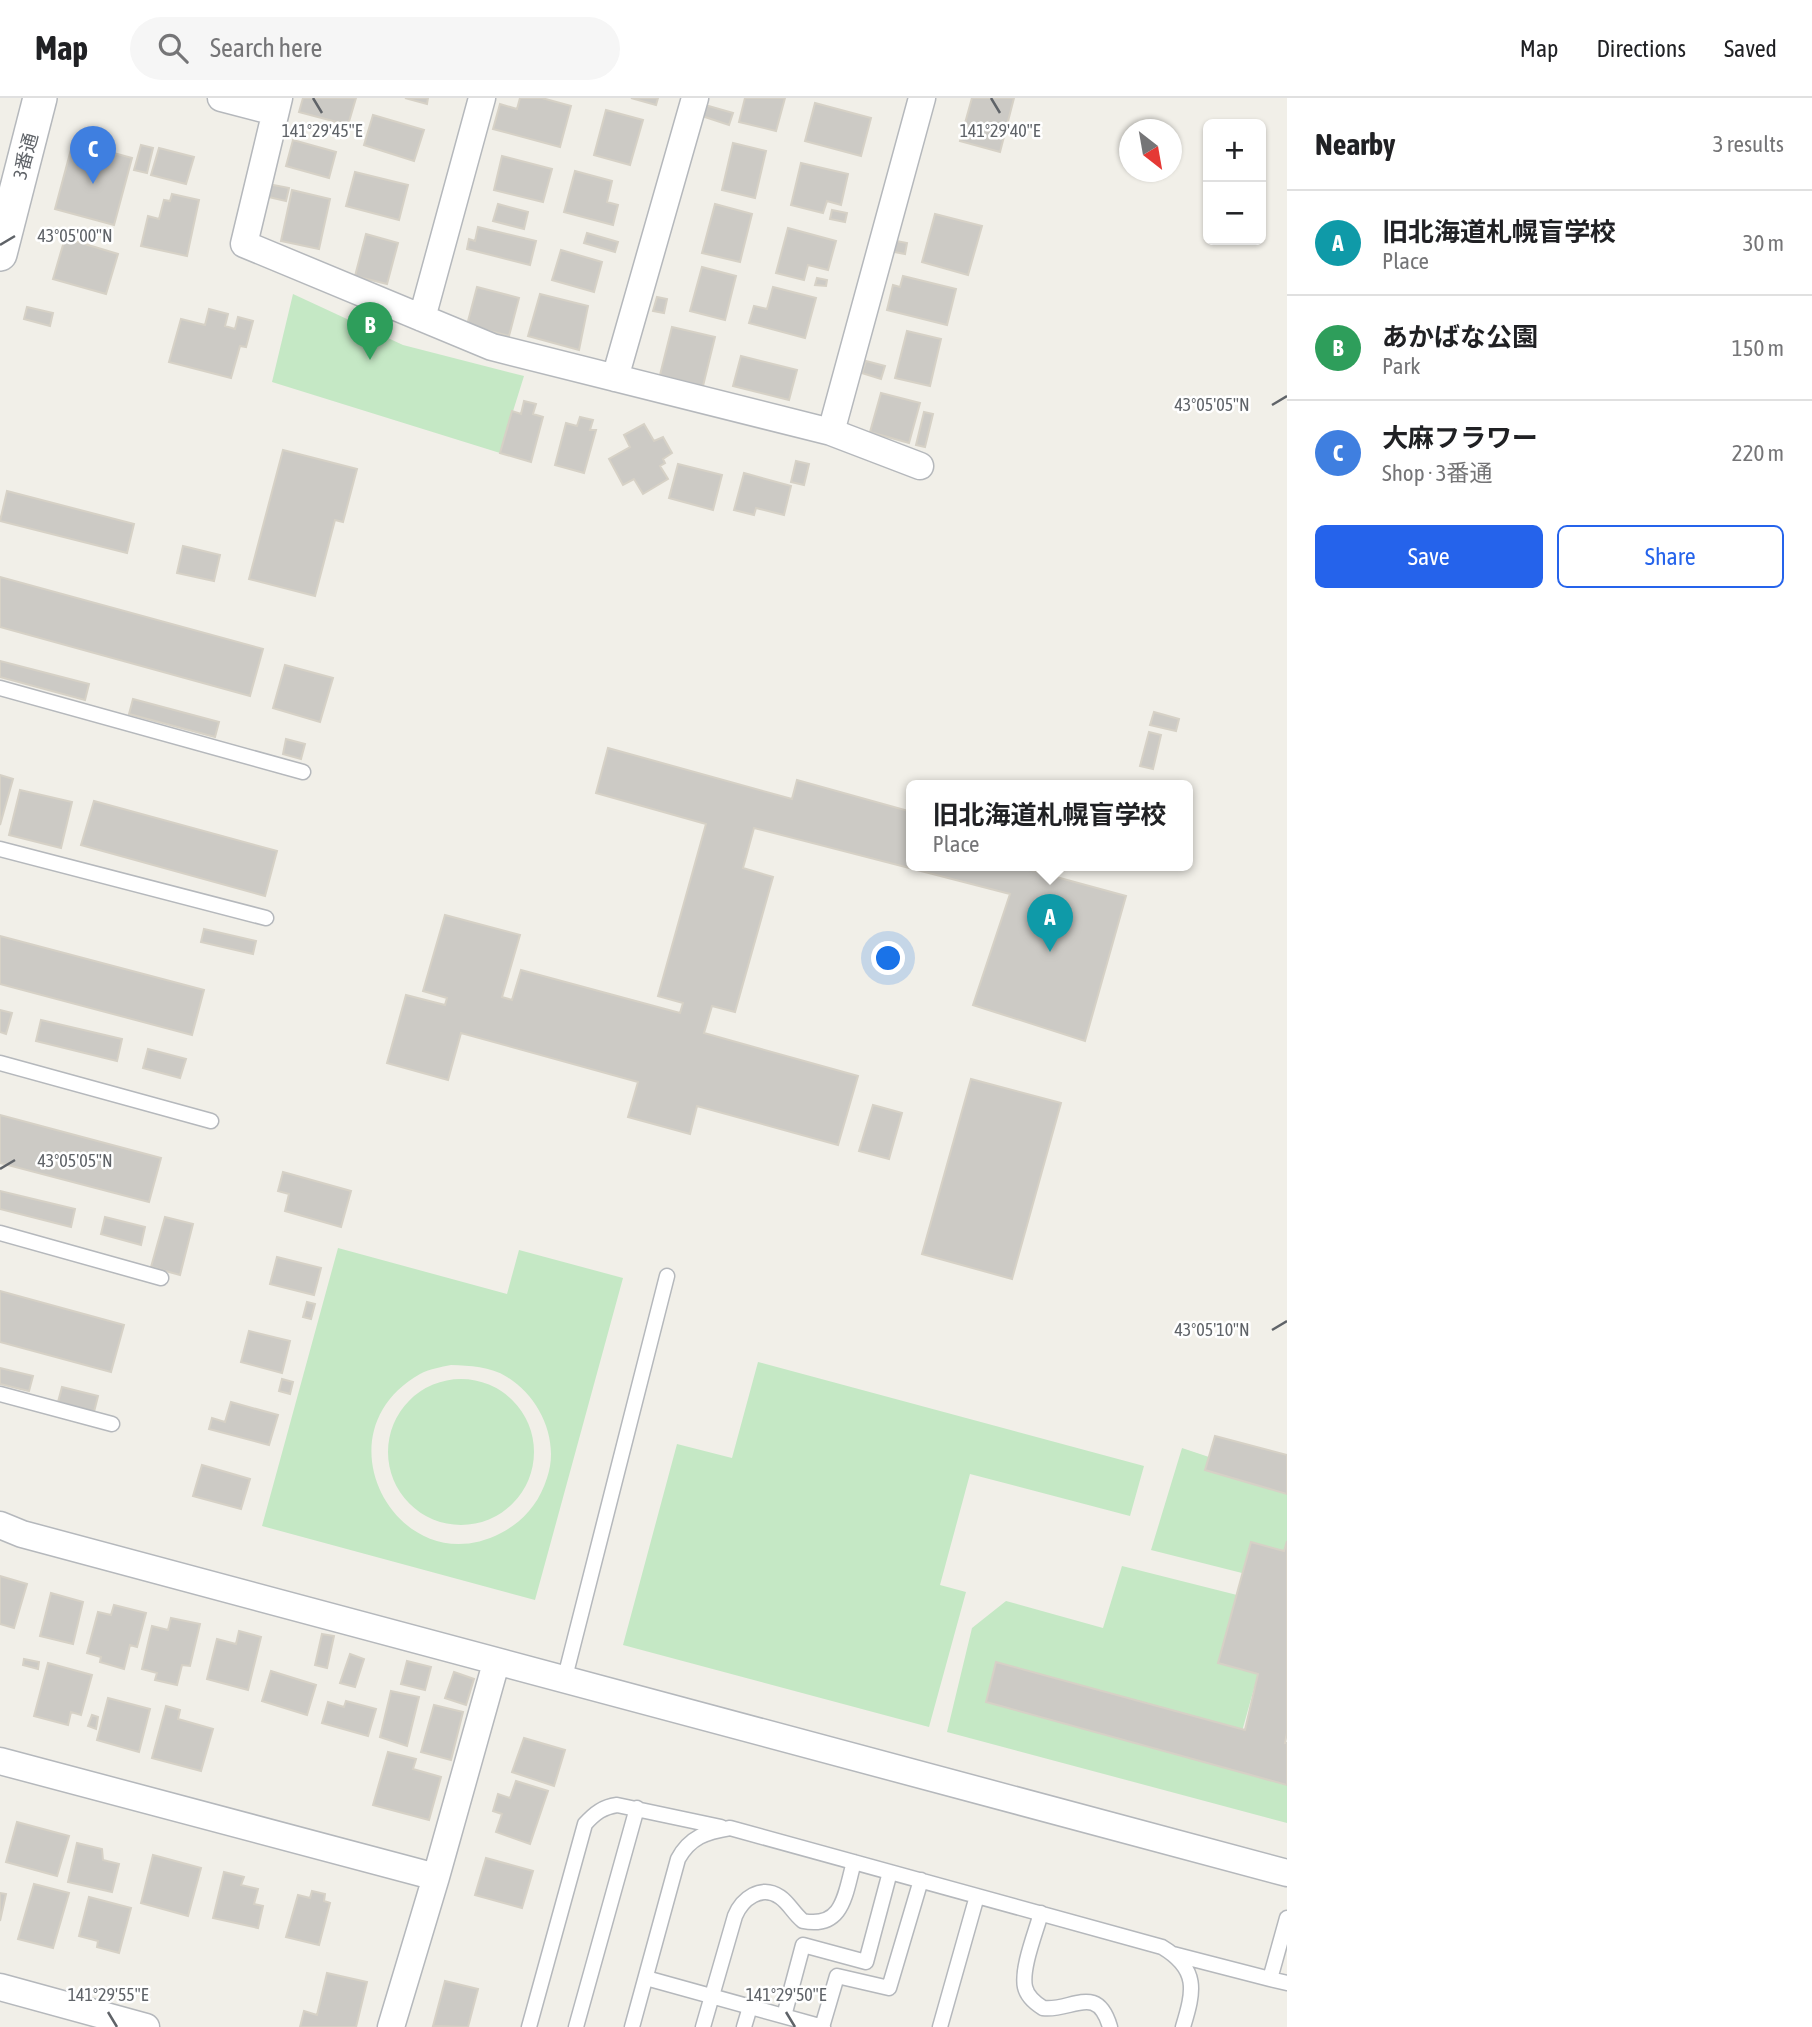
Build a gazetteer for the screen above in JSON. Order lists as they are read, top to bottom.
{
  "streets": {
    "street": ["3番通"]
  },
  "north": "bottom right",
  "page": {
    "header": "Map",
    "search": "Search here",
    "nav": ["Map", "Directions", "Saved"],
    "heading": ["Nearby", "3 results"],
    "map_buttons": ["+", "−"],
    "pins": ["C", "B", "A"],
    "list": [
      {
        "mark": "A",
        "name": "旧北海道札幌盲学校",
        "note": "Place",
        "value": "30 m"
      },
      {
        "mark": "B",
        "name": "あかばな公園",
        "note": "Park",
        "value": "150 m"
      },
      {
        "mark": "C",
        "name": "大麻フラワー",
        "note": "Shop · 3番通",
        "value": "220 m"
      }
    ],
    "buttons": ["Save", "Share"],
    "popup": ["旧北海道札幌盲学校", "Place"]
  },
  "coordinates": [
    "141°29'45\"E",
    "141°29'40\"E",
    "43°05'00\"N",
    "43°05'05\"N",
    "43°05'10\"N",
    "141°29'55\"E",
    "141°29'50\"E"
  ]
}
